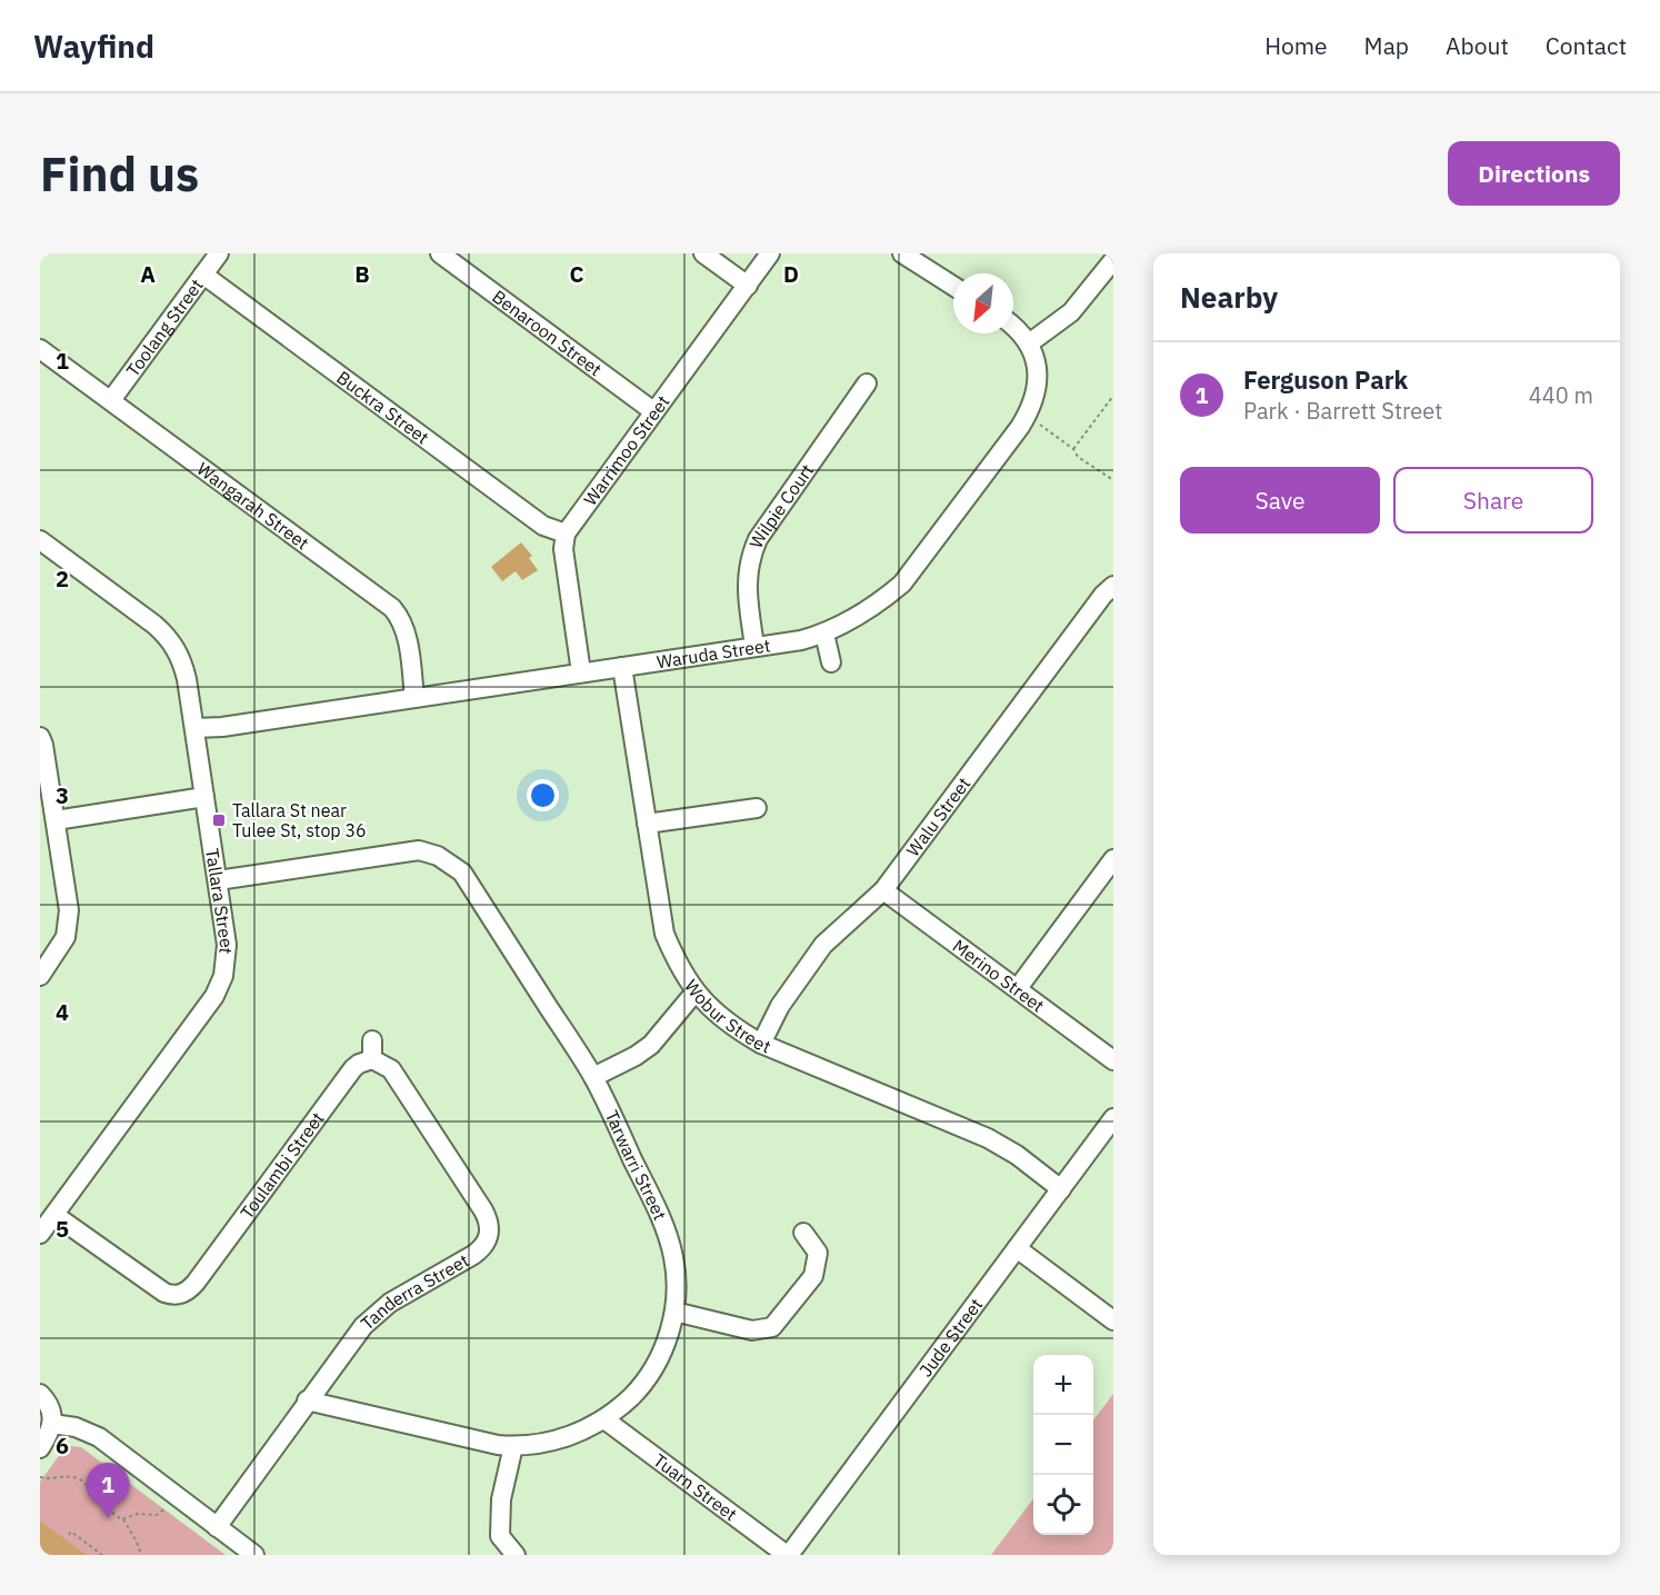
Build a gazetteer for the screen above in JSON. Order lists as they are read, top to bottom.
{
  "streets": {
    "street": [
      "Toolang Street",
      "Benaroon Street",
      "Buckra Street",
      "Warrimoo Street",
      "Wangarah Street",
      "Wilpie Court",
      "Waruda Street",
      "Walu Street",
      "Tallara Street",
      "Merino Street",
      "Wobur Street",
      "Toulambi Street",
      "Tarwarri Street",
      "Tanderra Street",
      "Jude Street",
      "Tuarn Street"
    ]
  },
  "crossings": [
    ["Toolang Street", "Buckra Street"],
    ["Toolang Street", "Wangarah Street"],
    ["Benaroon Street", "Warrimoo Street"],
    ["Buckra Street", "Warrimoo Street"],
    ["Wangarah Street", "Waruda Street"],
    ["Wilpie Court", "Waruda Street"],
    ["Waruda Street", "Tallara Street"],
    ["Waruda Street", "Wobur Street"],
    ["Walu Street", "Merino Street"],
    ["Walu Street", "Wobur Street"],
    ["Tallara Street", "Toulambi Street"],
    ["Tallara Street", "Tarwarri Street"],
    ["Wobur Street", "Jude Street"],
    ["Toulambi Street", "Tanderra Street"],
    ["Tarwarri Street", "Tanderra Street"],
    ["Tarwarri Street", "Tuarn Street"],
    ["Jude Street", "Tuarn Street"]
  ],
  "places": {
    "transit": ["Tallara St near Tulee St, stop 36"]
  },
  "north": "bottom left",
  "page": {
    "header": "Wayfind",
    "nav": [
      "Home",
      "Map",
      "About",
      "Contact"
    ],
    "buttons": [
      "Directions",
      ["Save", "Share"]
    ],
    "title": "Find us",
    "heading": "Nearby",
    "list": [
      {
        "mark": "1",
        "name": "Ferguson Park",
        "note": "Park · Barrett Street",
        "value": "440 m"
      }
    ],
    "map_buttons": ["+", "−"],
    "pins": "1"
  },
  "grid": {
    "columns": [
      "A",
      "B",
      "C",
      "D"
    ],
    "rows": [
      "1",
      "2",
      "3",
      "4",
      "5",
      "6"
    ]
  }
}
